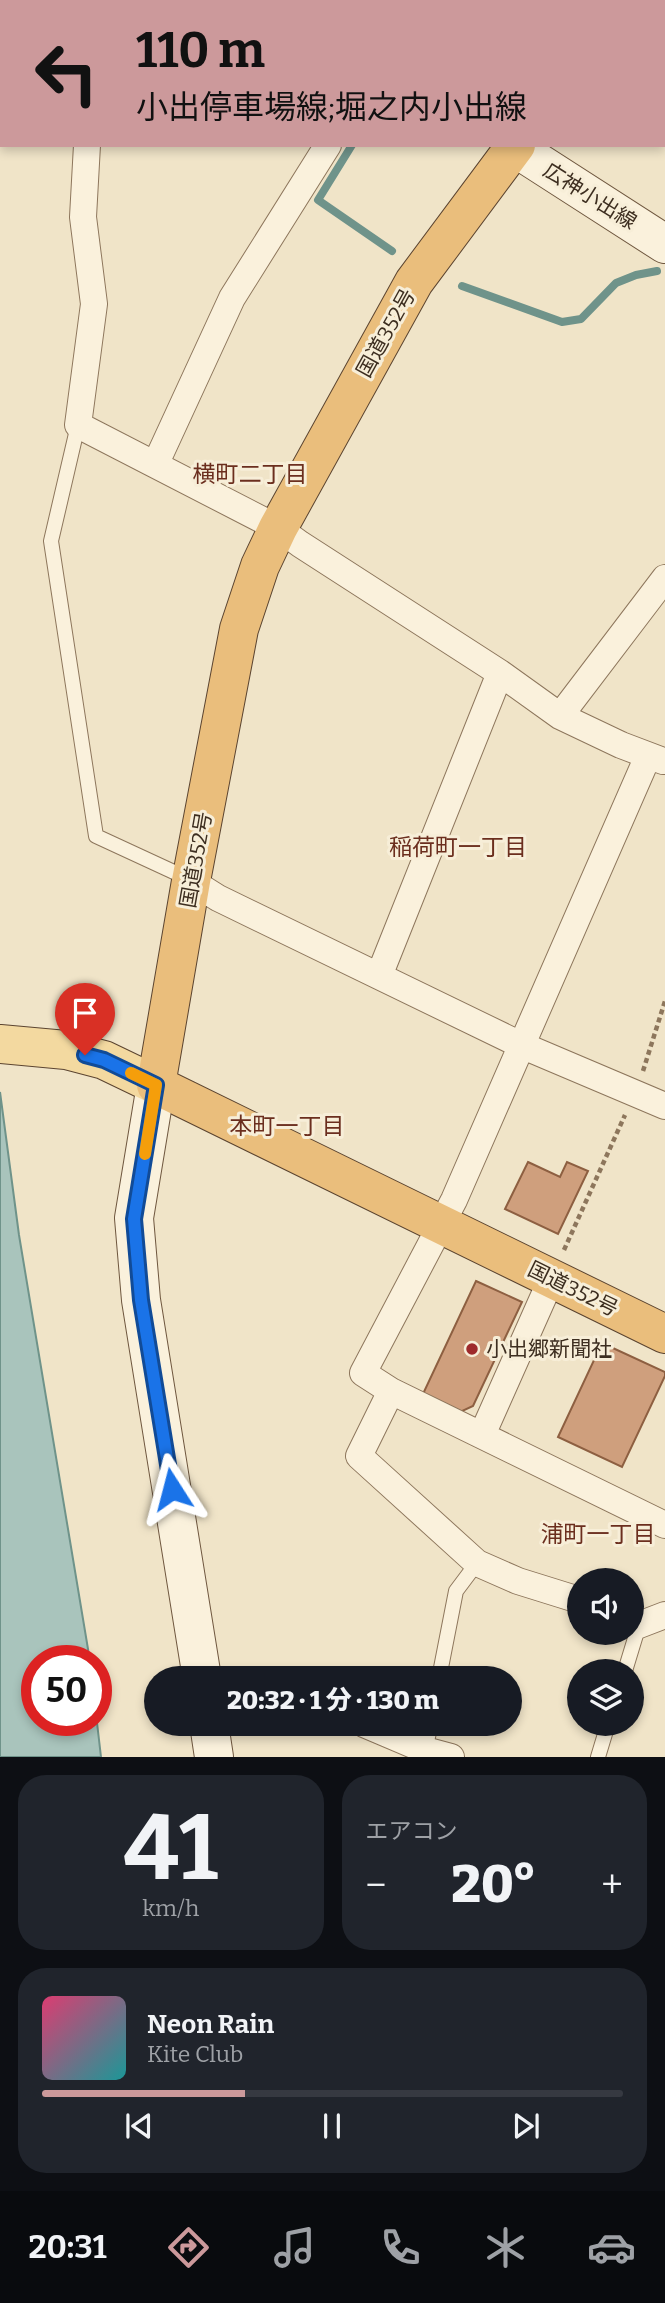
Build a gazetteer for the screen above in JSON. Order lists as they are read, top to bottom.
{
  "streets": {
    "highway": ["国道352号"],
    "main road": ["広神小出線"]
  },
  "districts": [
    "横町二丁目",
    "稲荷町一丁目",
    "本町一丁目",
    "浦町一丁目"
  ],
  "places": ["小出郷新聞社"],
  "page": {
    "turn": ["110 m", "小出停車場線;堀之内小出線"],
    "limit": "50",
    "trip": "20:32 · 1 分 · 130 m",
    "tile": [
      ["41", "km/h"],
      "エアコン"
    ],
    "heat": ["−", "20°", "+"],
    "song": ["Neon Rain", "Kite Club"],
    "tabs": "20:31"
  }
}
